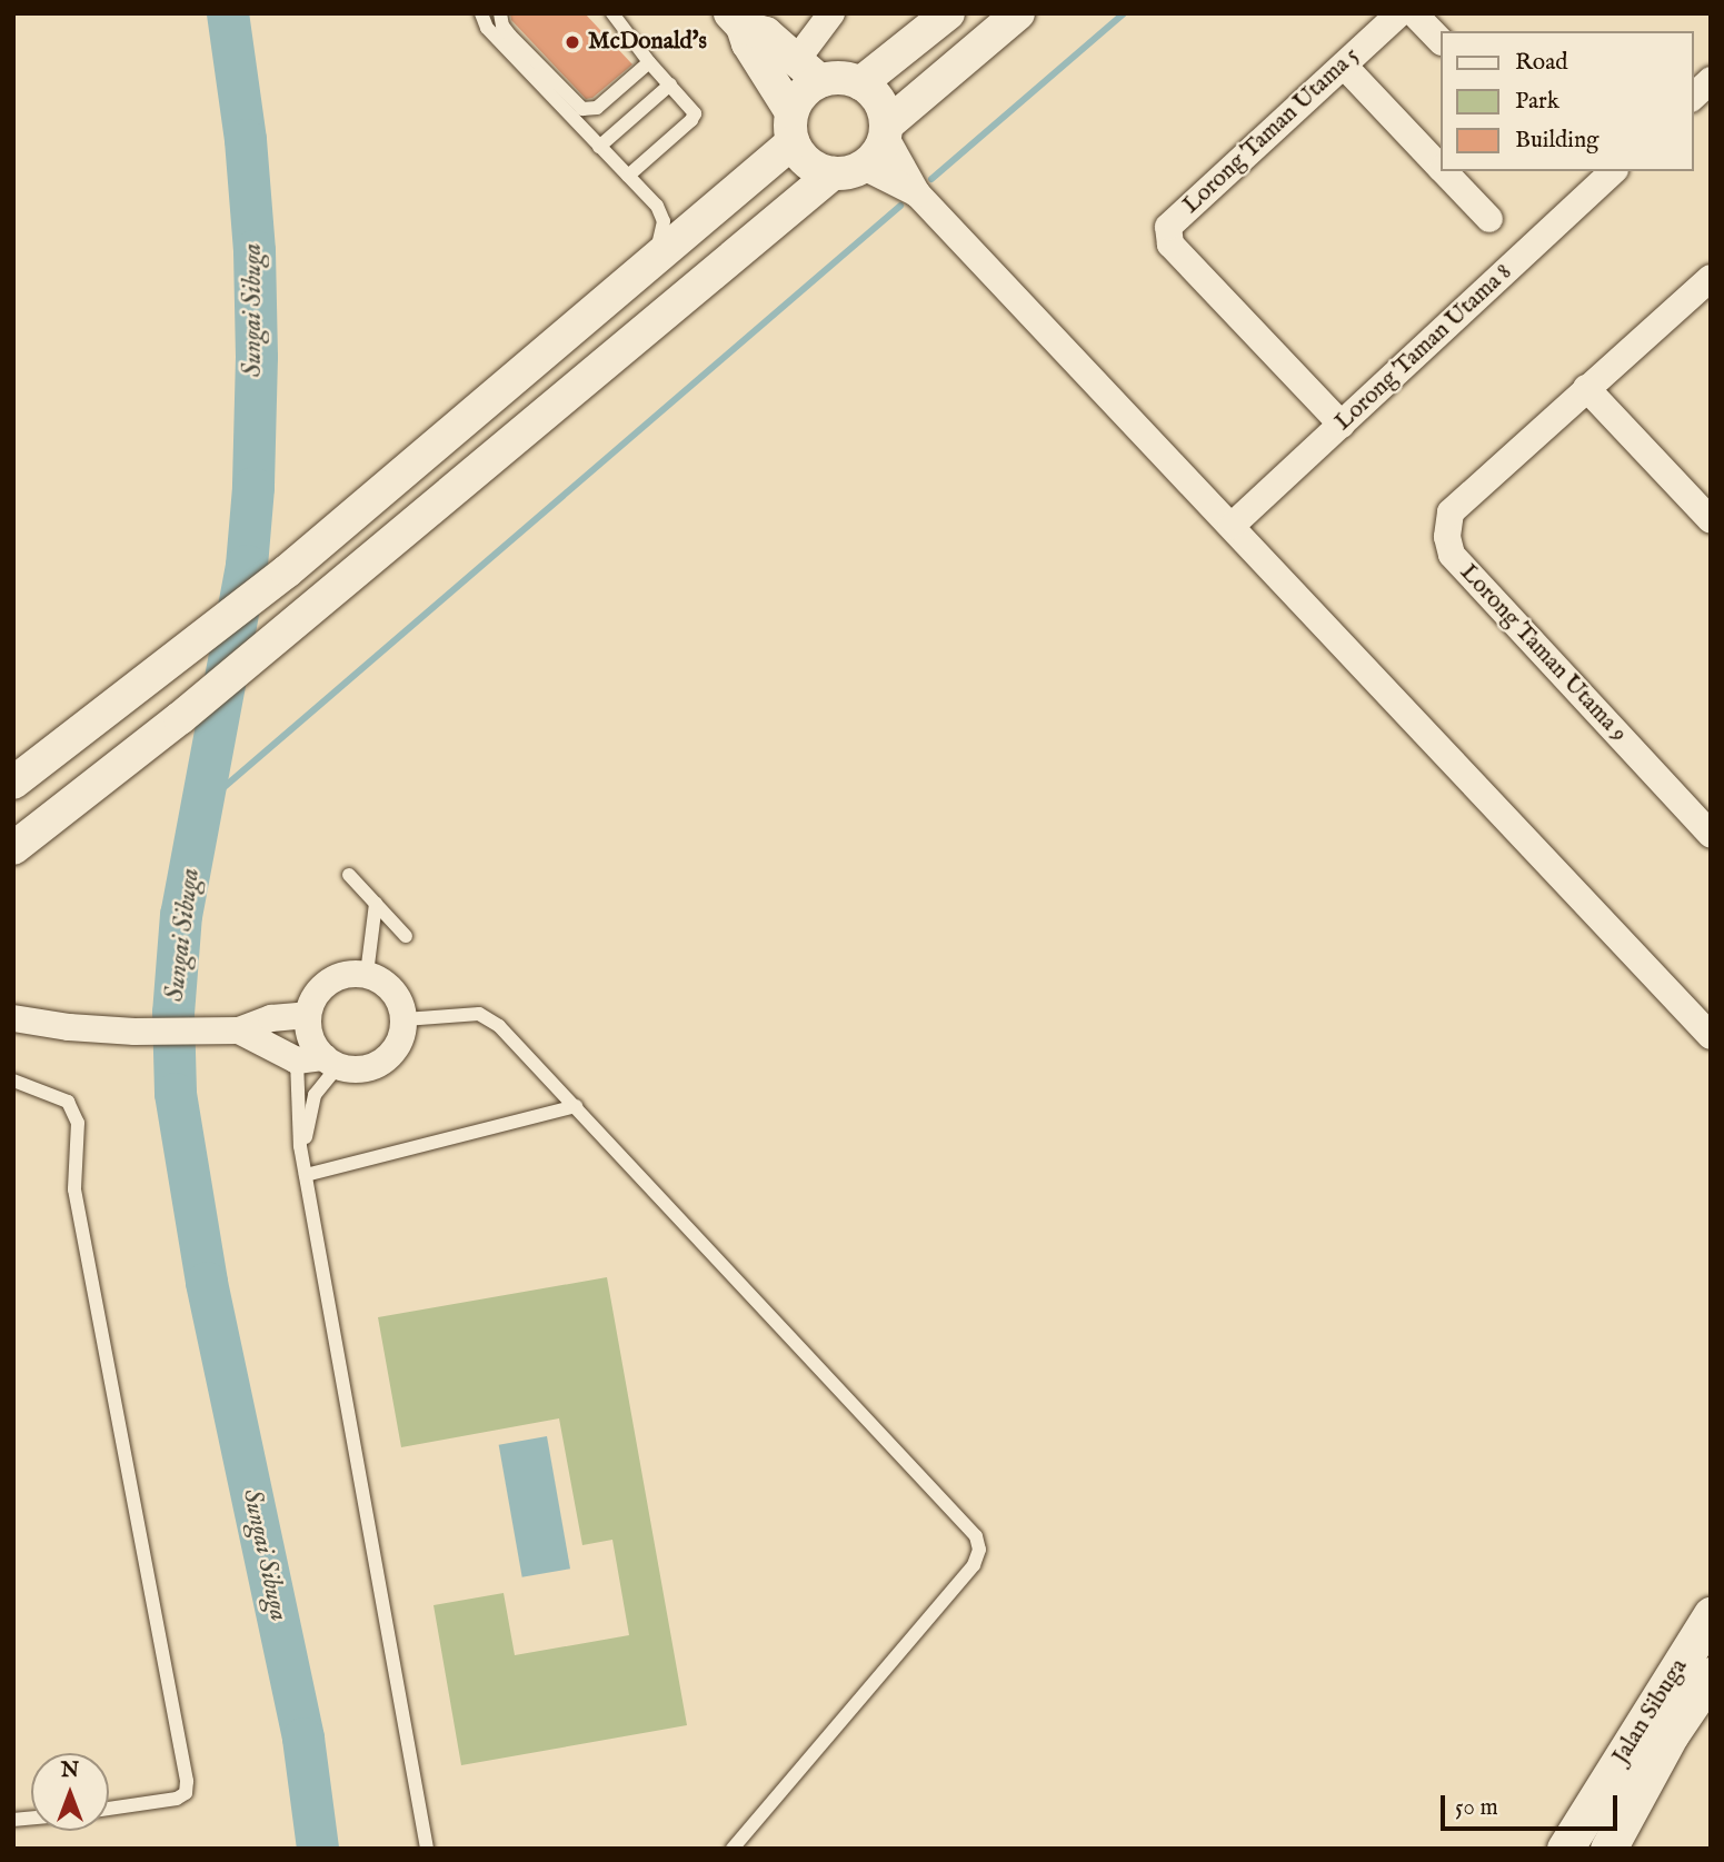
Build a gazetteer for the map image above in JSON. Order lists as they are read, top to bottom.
{
  "streets": {
    "main road": ["Jalan Sibuga"],
    "street": ["Lorong Taman Utama 5", "Lorong Taman Utama 8", "Lorong Taman Utama 9"]
  },
  "crossings": [
    ["Lorong Taman Utama 5", "Lorong Taman Utama 8"]
  ],
  "water": ["Sungai Sibuga"],
  "places": ["McDonald's"],
  "legend": ["Road", "Park", "Building"],
  "scale_bar": "50 m",
  "north": "top"
}
